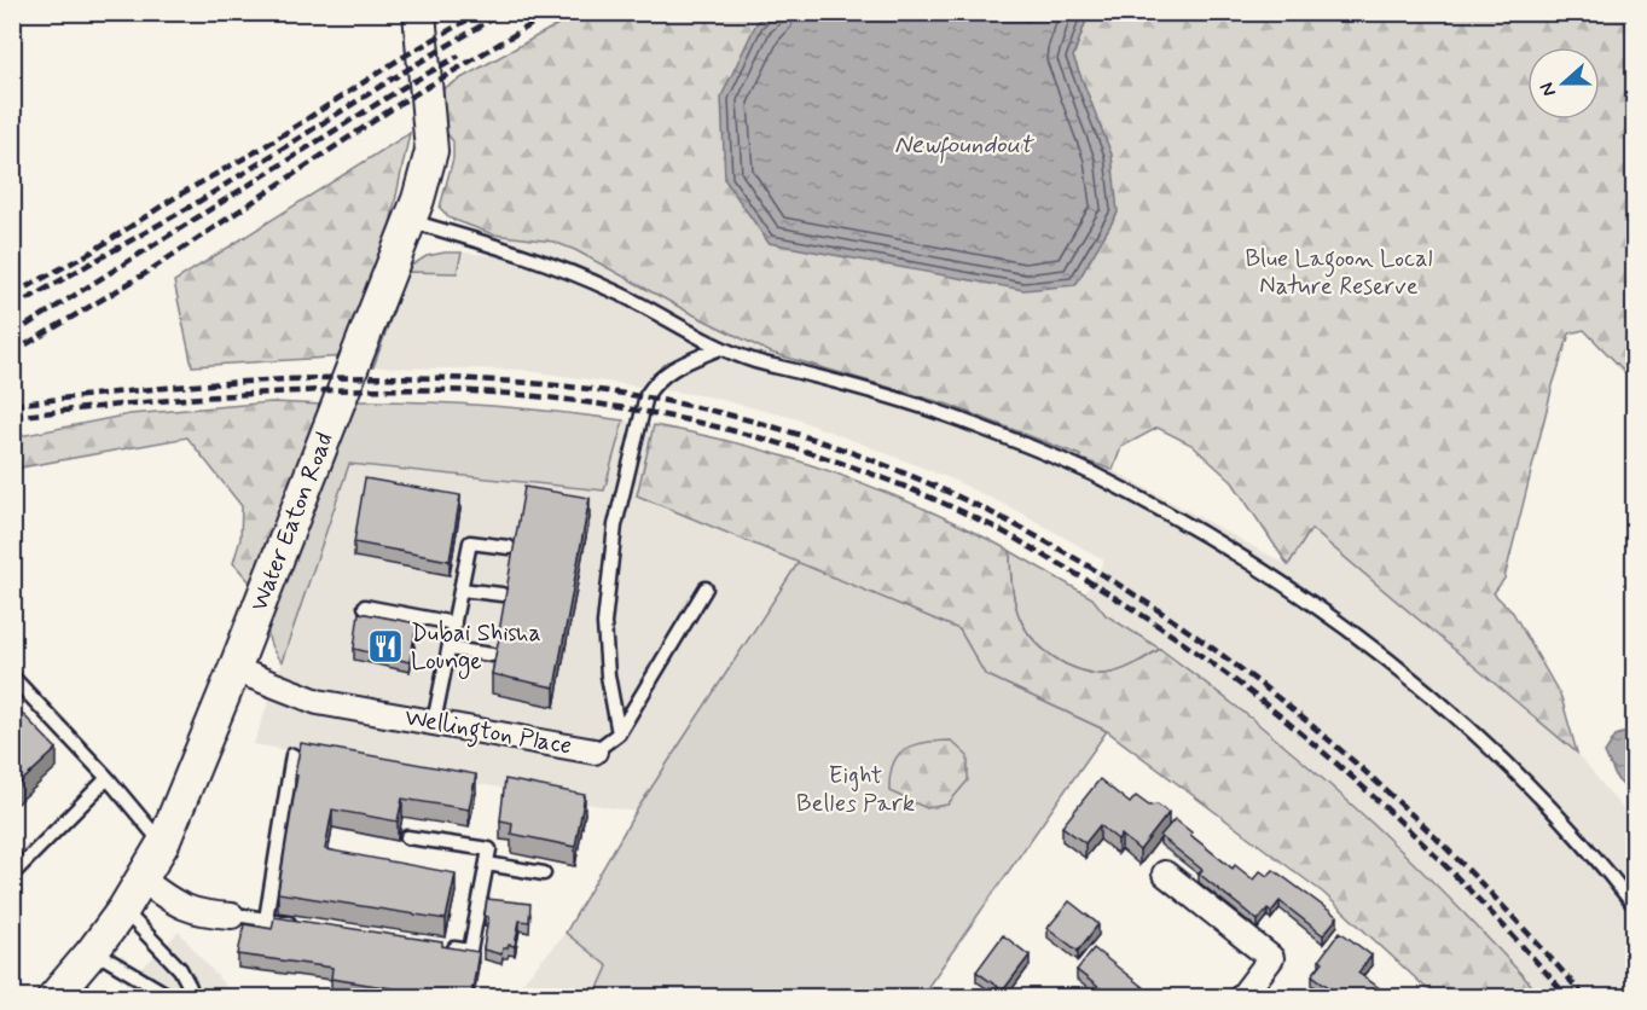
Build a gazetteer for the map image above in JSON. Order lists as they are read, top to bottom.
{
  "streets": {
    "street": ["Water Eaton Road", "Wellington Place"]
  },
  "crossings": [
    ["Water Eaton Road", "Wellington Place"]
  ],
  "water": ["Newfoundout"],
  "parks": ["Blue Lagoon Local Nature Reserve", "Eight Belles Park"],
  "places": {
    "restaurant": ["Dubai Shisha Lounge"]
  },
  "north": "left"
}
